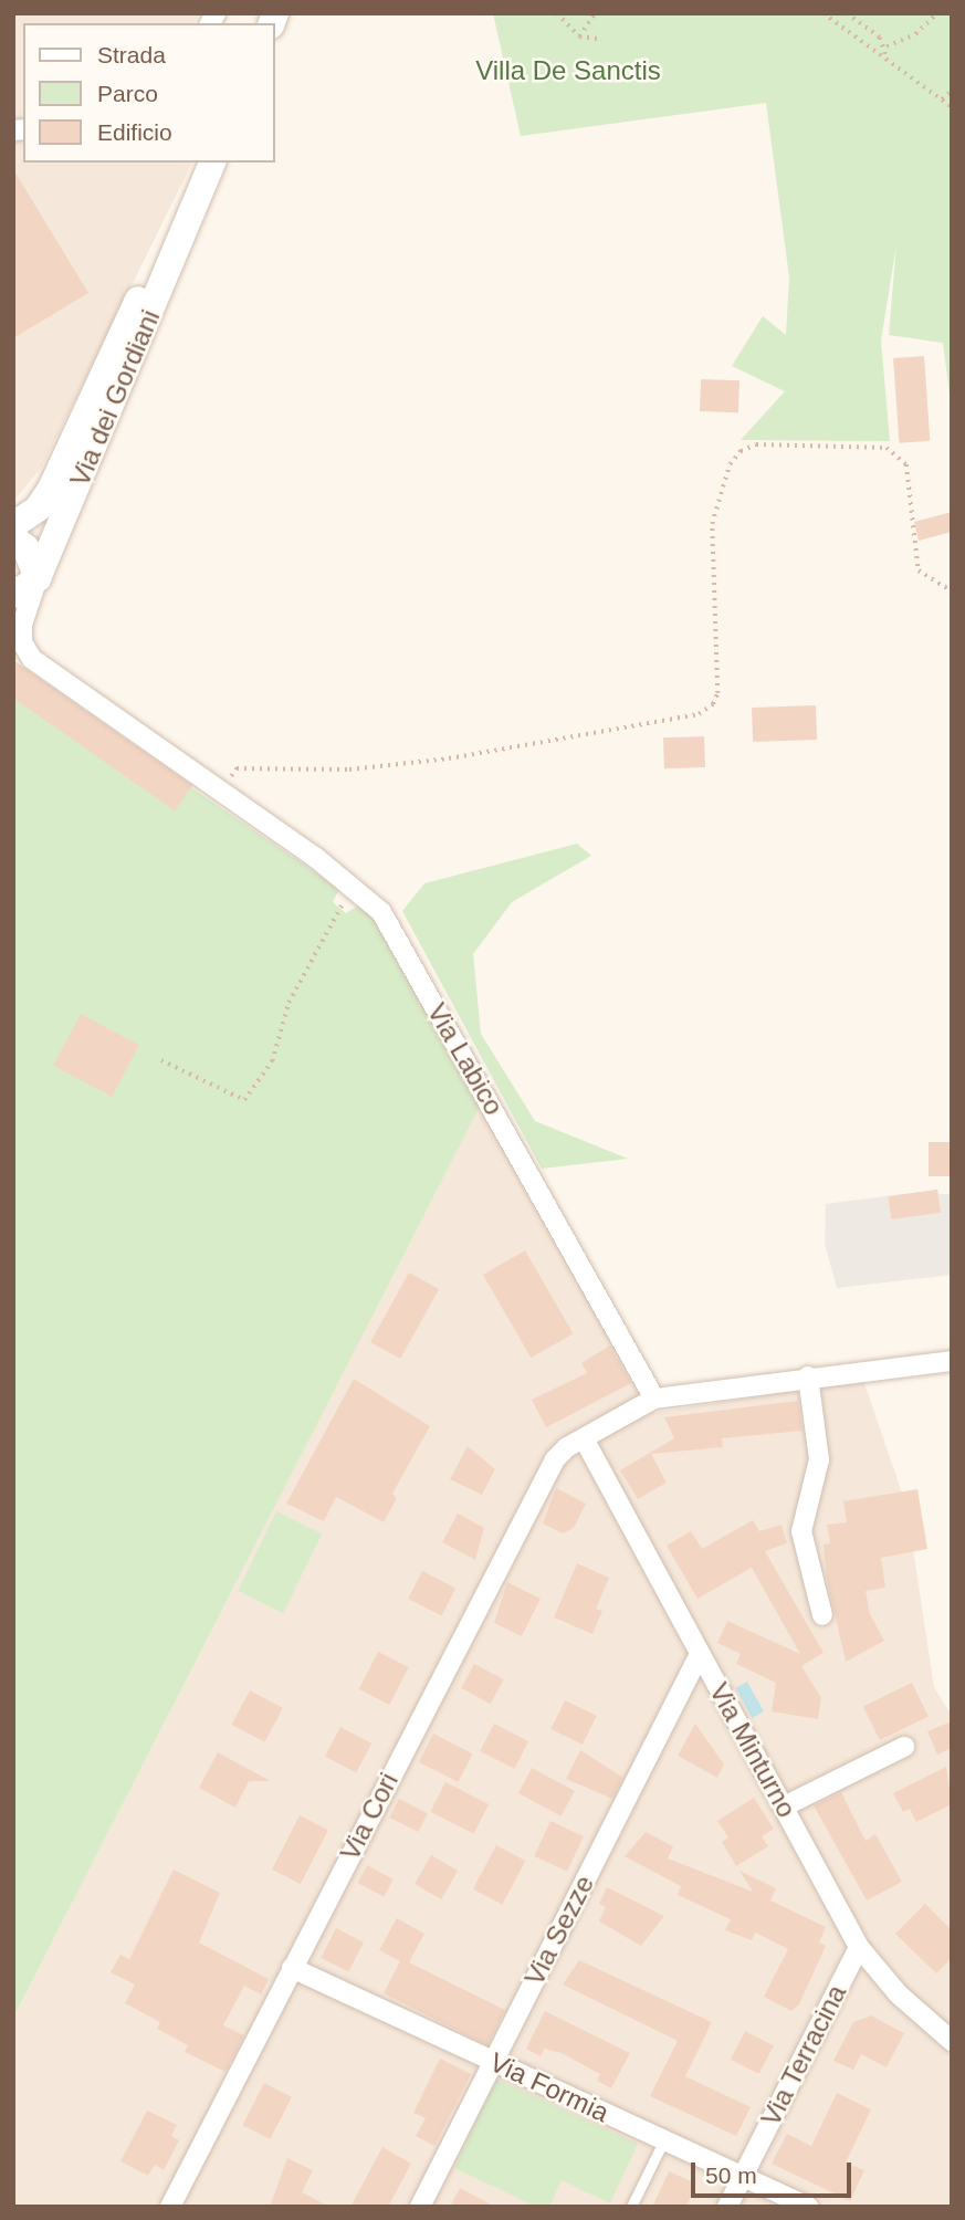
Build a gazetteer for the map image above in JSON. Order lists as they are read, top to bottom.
{
  "streets": {
    "street": [
      "Via dei Gordiani",
      "Via Labico",
      "Via Minturno",
      "Via Cori",
      "Via Sezze",
      "Via Terracina",
      "Via Formia"
    ]
  },
  "crossings": [
    ["Via dei Gordiani", "Via Labico"],
    ["Via Labico", "Via Cori"],
    ["Via Minturno", "Via Cori"],
    ["Via Minturno", "Via Sezze"],
    ["Via Minturno", "Via Terracina"],
    ["Via Cori", "Via Formia"],
    ["Via Sezze", "Via Formia"],
    ["Via Terracina", "Via Formia"]
  ],
  "parks": ["Villa De Sanctis"],
  "legend": ["Strada", "Parco", "Edificio"],
  "scale_bar": "50 m"
}
